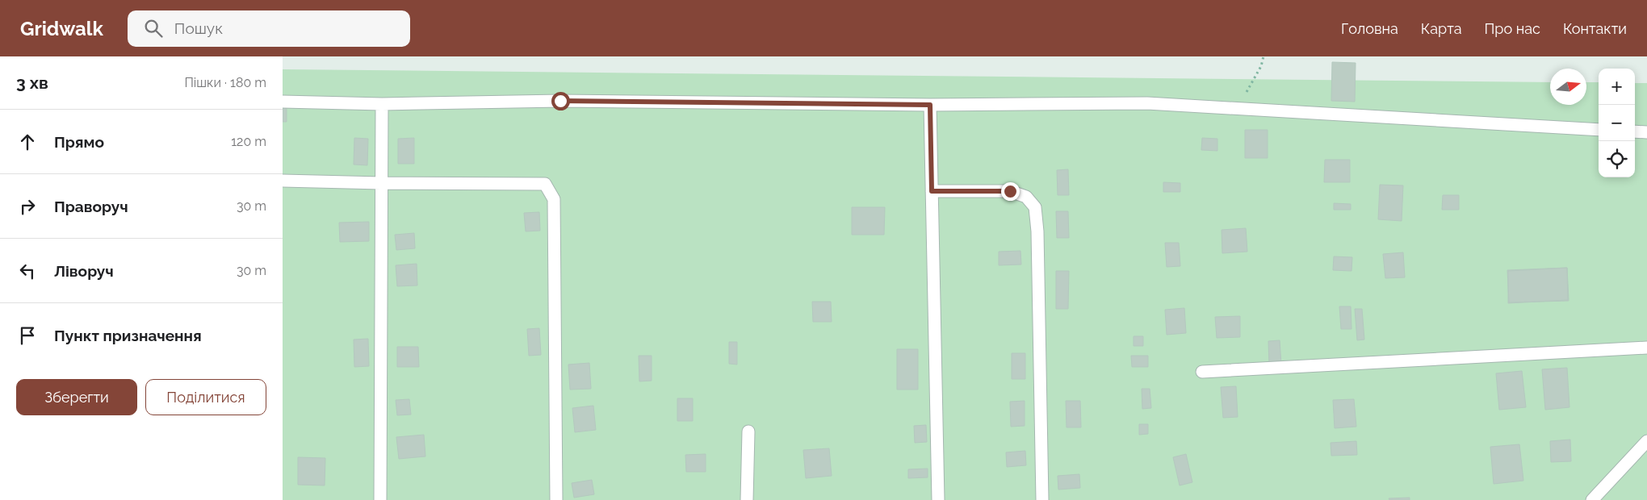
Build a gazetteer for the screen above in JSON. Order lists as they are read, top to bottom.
{
  "north": "right",
  "page": {
    "header": "Gridwalk",
    "search": "Пошук",
    "nav": [
      "Головна",
      "Карта",
      "Про нас",
      "Контакти"
    ],
    "heading": ["3 хв", "Пішки · 180 m"],
    "map_buttons": ["+", "−"],
    "list": [
      ["Прямо", "120 m"],
      ["Праворуч", "30 m"],
      ["Ліворуч", "30 m"],
      "Пункт призначення"
    ],
    "buttons": ["Зберегти", "Поділитися"]
  }
}
